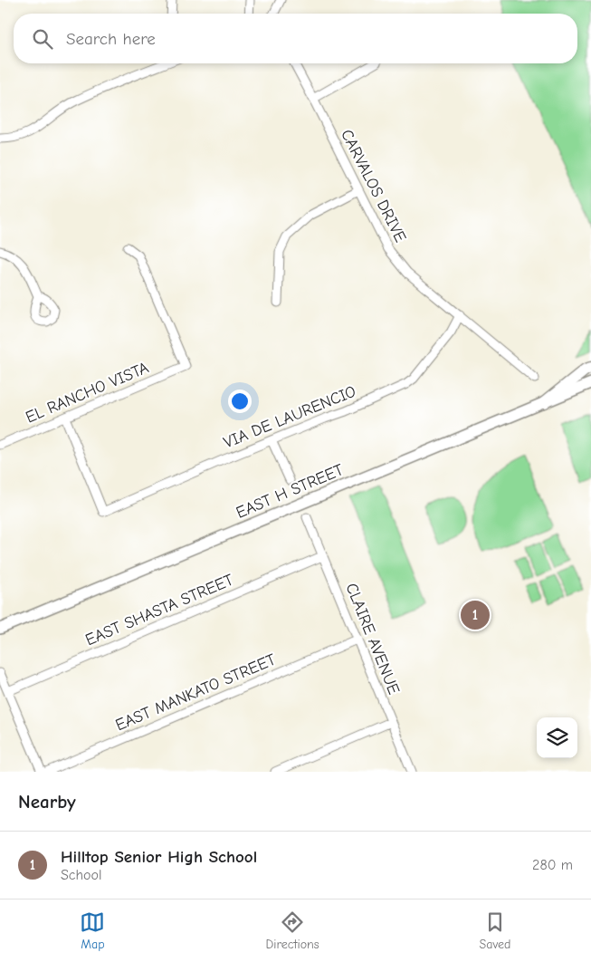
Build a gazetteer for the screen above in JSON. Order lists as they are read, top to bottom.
{
  "streets": {
    "main road": ["EAST H STREET"],
    "street": [
      "CARVALOS DRIVE",
      "EL RANCHO VISTA",
      "VIA DE LAURENCIO",
      "EAST SHASTA STREET",
      "CLAIRE AVENUE",
      "EAST MANKATO STREET"
    ]
  },
  "crossings": [
    ["CARVALOS DRIVE", "VIA DE LAURENCIO"],
    ["EL RANCHO VISTA", "VIA DE LAURENCIO"],
    ["EAST SHASTA STREET", "CLAIRE AVENUE"],
    ["CLAIRE AVENUE", "EAST MANKATO STREET"]
  ],
  "page": {
    "search": "Search here",
    "pins": "1",
    "heading": "Nearby",
    "list": [
      {
        "mark": "1",
        "name": "Hilltop Senior High School",
        "note": "School",
        "value": "280 m"
      }
    ],
    "nav": ["Map", "Directions", "Saved"]
  }
}
